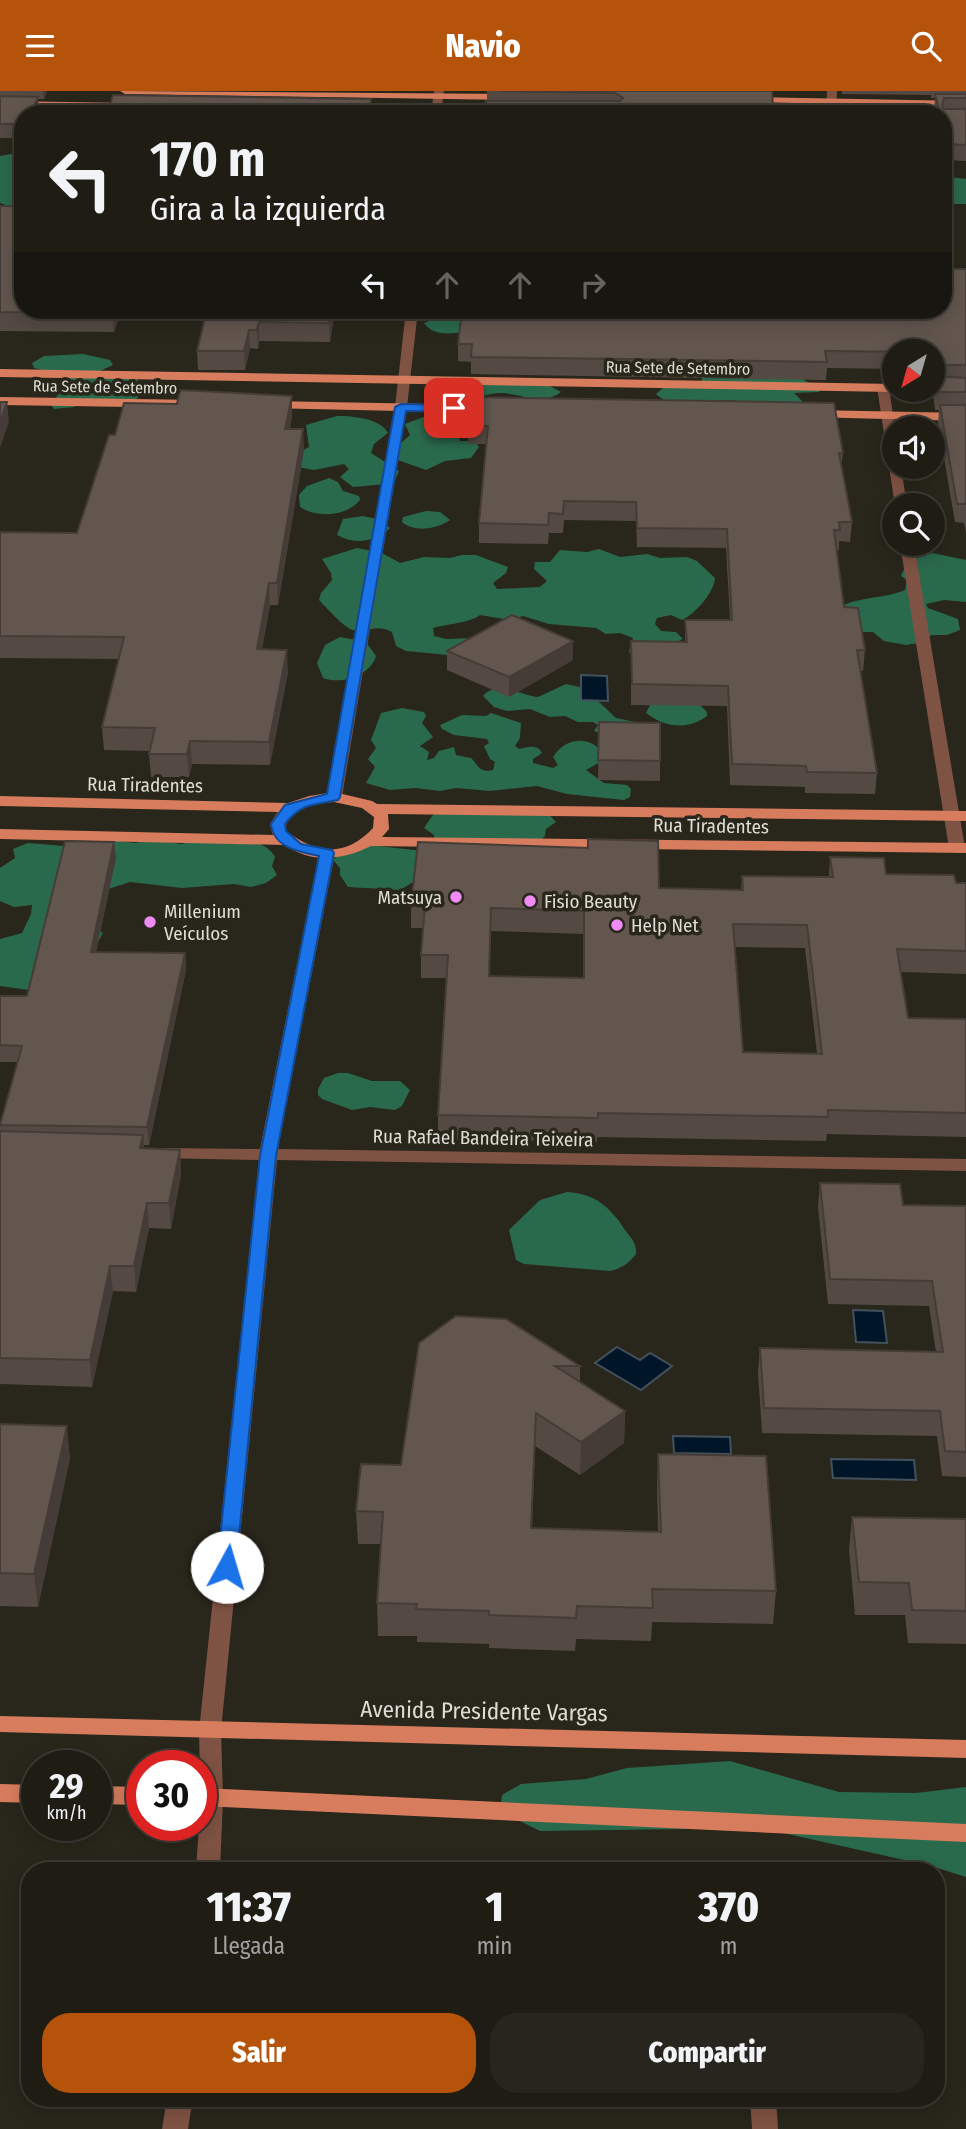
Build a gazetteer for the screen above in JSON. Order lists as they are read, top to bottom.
{
  "streets": {
    "main road": ["Rua Sete de Setembro", "Rua Tiradentes", "Avenida Presidente Vargas"],
    "street": ["Rua Rafael Bandeira Teixeira"]
  },
  "places": [
    "Matsuya",
    "Fisio Beauty",
    "Millenium Veículos",
    "Help Net"
  ],
  "north": "bottom left",
  "page": {
    "header": "Navio",
    "turn": ["170 m", "Gira a la izquierda"],
    "speed": "29 km/h",
    "limit": "30",
    "eta": [
      "11:37",
      "Llegada",
      "1",
      "min",
      "370",
      "m"
    ],
    "buttons": ["Salir", "Compartir"]
  }
}
